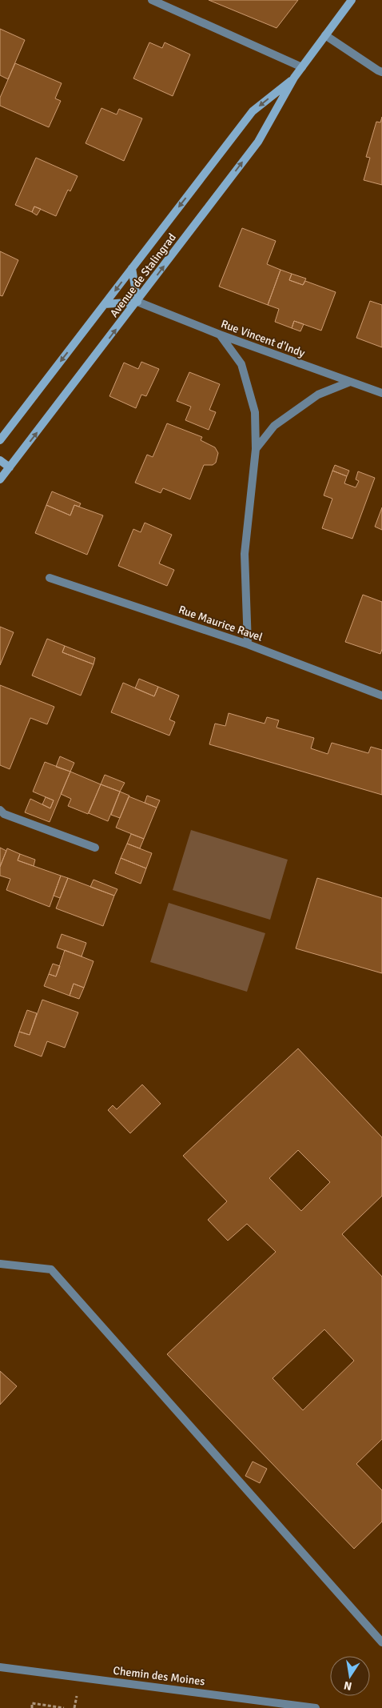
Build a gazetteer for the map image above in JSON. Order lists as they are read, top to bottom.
{
  "streets": {
    "main road": ["Avenue de Stalingrad"],
    "street": ["Rue Vincent d'Indy", "Rue Maurice Ravel", "Chemin des Moines"]
  },
  "crossings": [
    ["Avenue de Stalingrad", "Rue Vincent d'Indy"]
  ],
  "north": "bottom"
}
